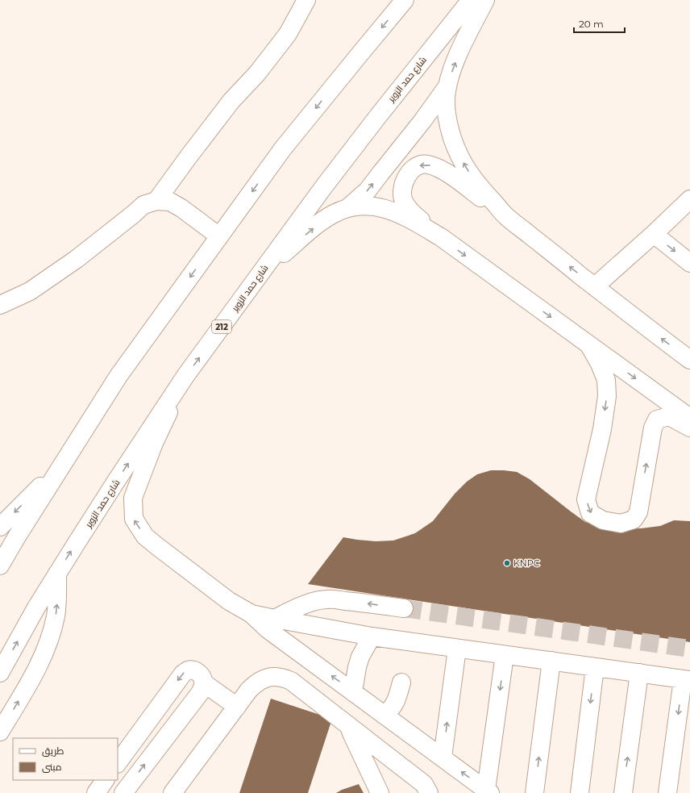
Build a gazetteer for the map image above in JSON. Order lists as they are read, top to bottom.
{
  "streets": {
    "main road": ["شارع حمد الزوير", "212"]
  },
  "places": ["KNPC"],
  "legend": ["طريق", "مبنى"],
  "scale_bar": "20 m"
}
